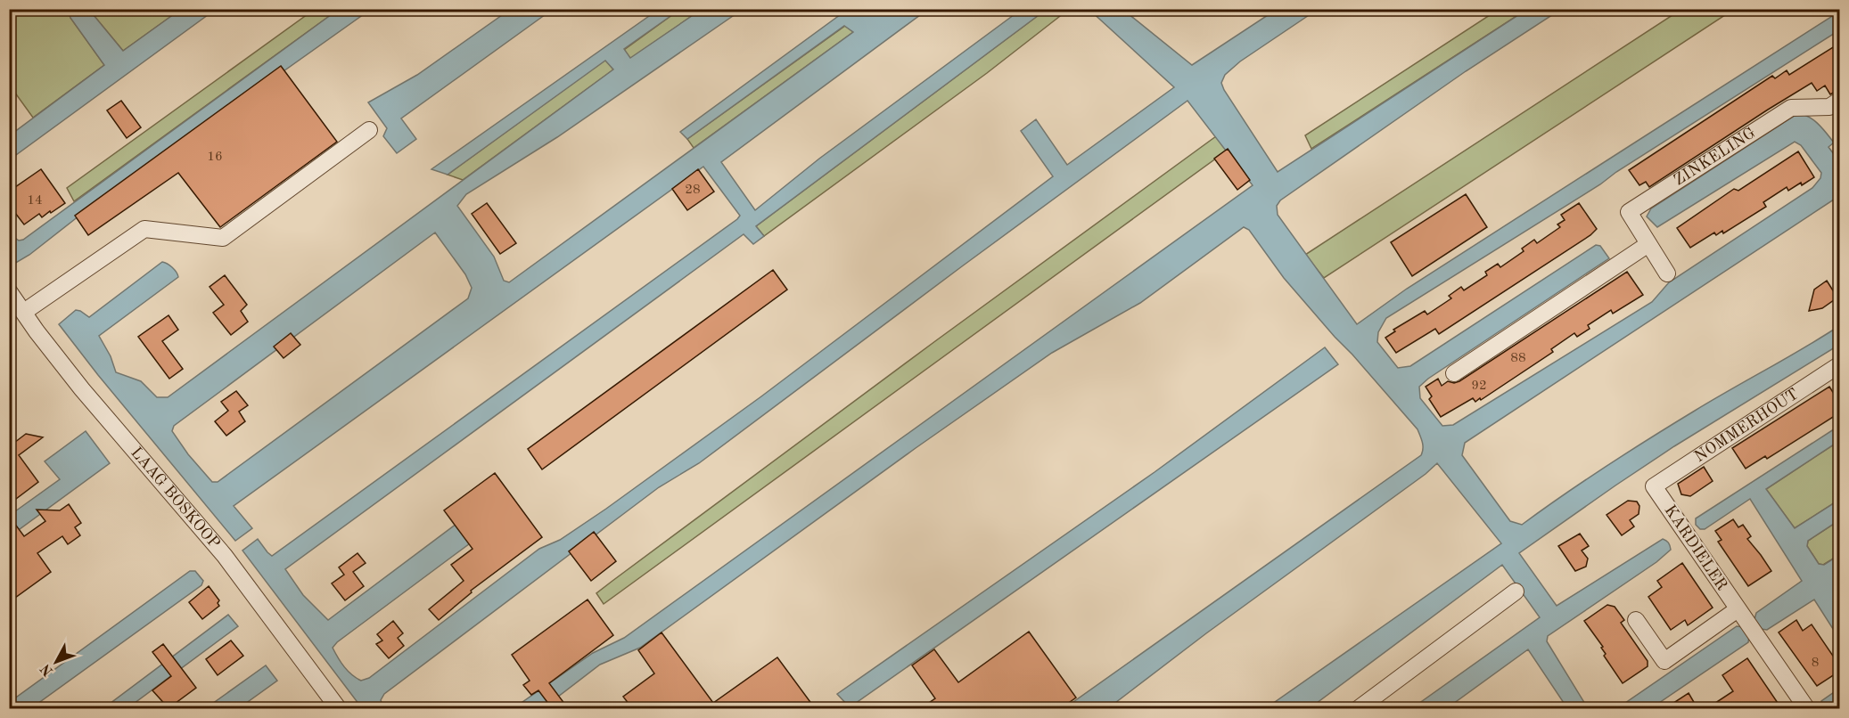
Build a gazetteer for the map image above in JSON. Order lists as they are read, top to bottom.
{
  "streets": {
    "street": [
      "ZINKELING",
      "NOMMERHOUT",
      "LAAG BOSKOOP",
      "KARDIELER"
    ]
  },
  "crossings": [
    ["NOMMERHOUT", "KARDIELER"]
  ],
  "house_numbers": [
    "16",
    "28",
    "14",
    "88",
    "92",
    "8"
  ],
  "north": "bottom left"
}
